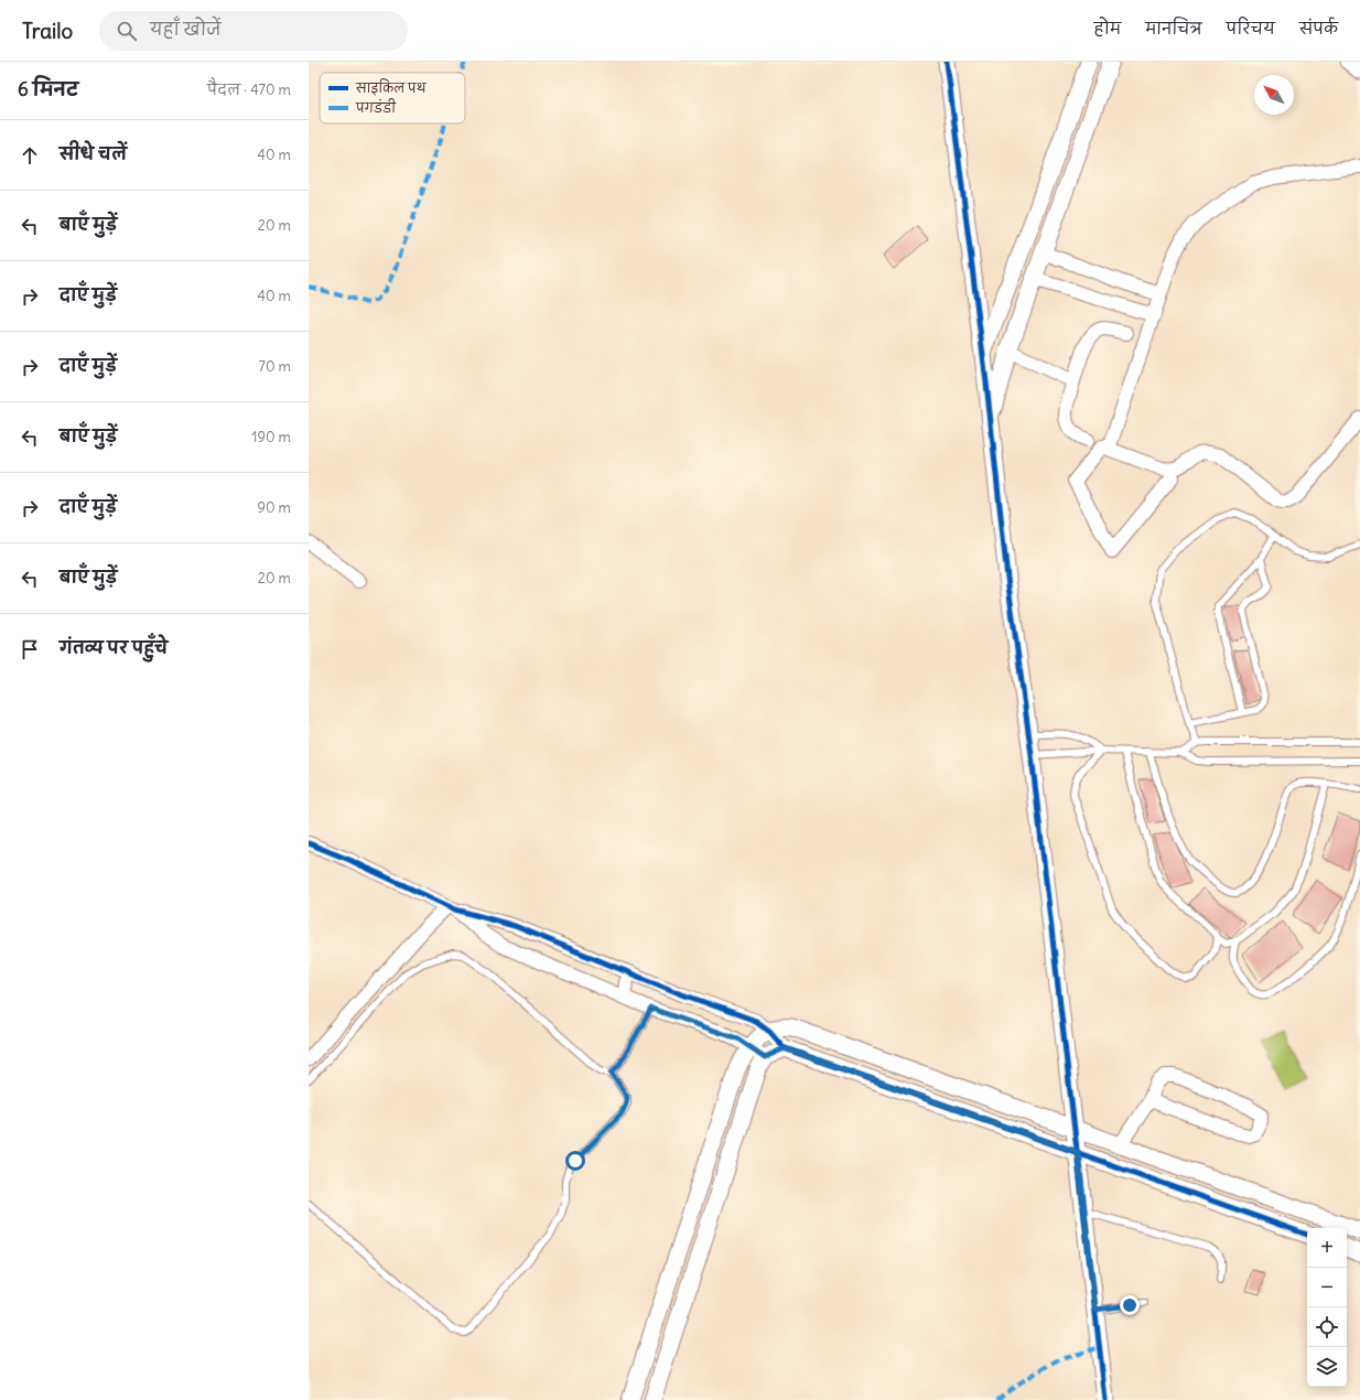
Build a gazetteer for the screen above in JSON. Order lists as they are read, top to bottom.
{
  "legend": ["साइकिल पथ", "पगडंडी"],
  "north": "top left",
  "page": {
    "header": "Trailo",
    "search": "यहाँ खोजें",
    "nav": [
      "होम",
      "मानचित्र",
      "परिचय",
      "संपर्क"
    ],
    "heading": ["6 मिनट", "पैदल · 470 m"],
    "list": [
      ["सीधे चलें", "40 m"],
      ["बाएँ मुड़ें", "20 m"],
      ["दाएँ मुड़ें", "40 m"],
      ["दाएँ मुड़ें", "70 m"],
      ["बाएँ मुड़ें", "190 m"],
      ["दाएँ मुड़ें", "90 m"],
      ["बाएँ मुड़ें", "20 m"],
      "गंतव्य पर पहुँचे"
    ],
    "map_buttons": ["+", "−"]
  }
}
